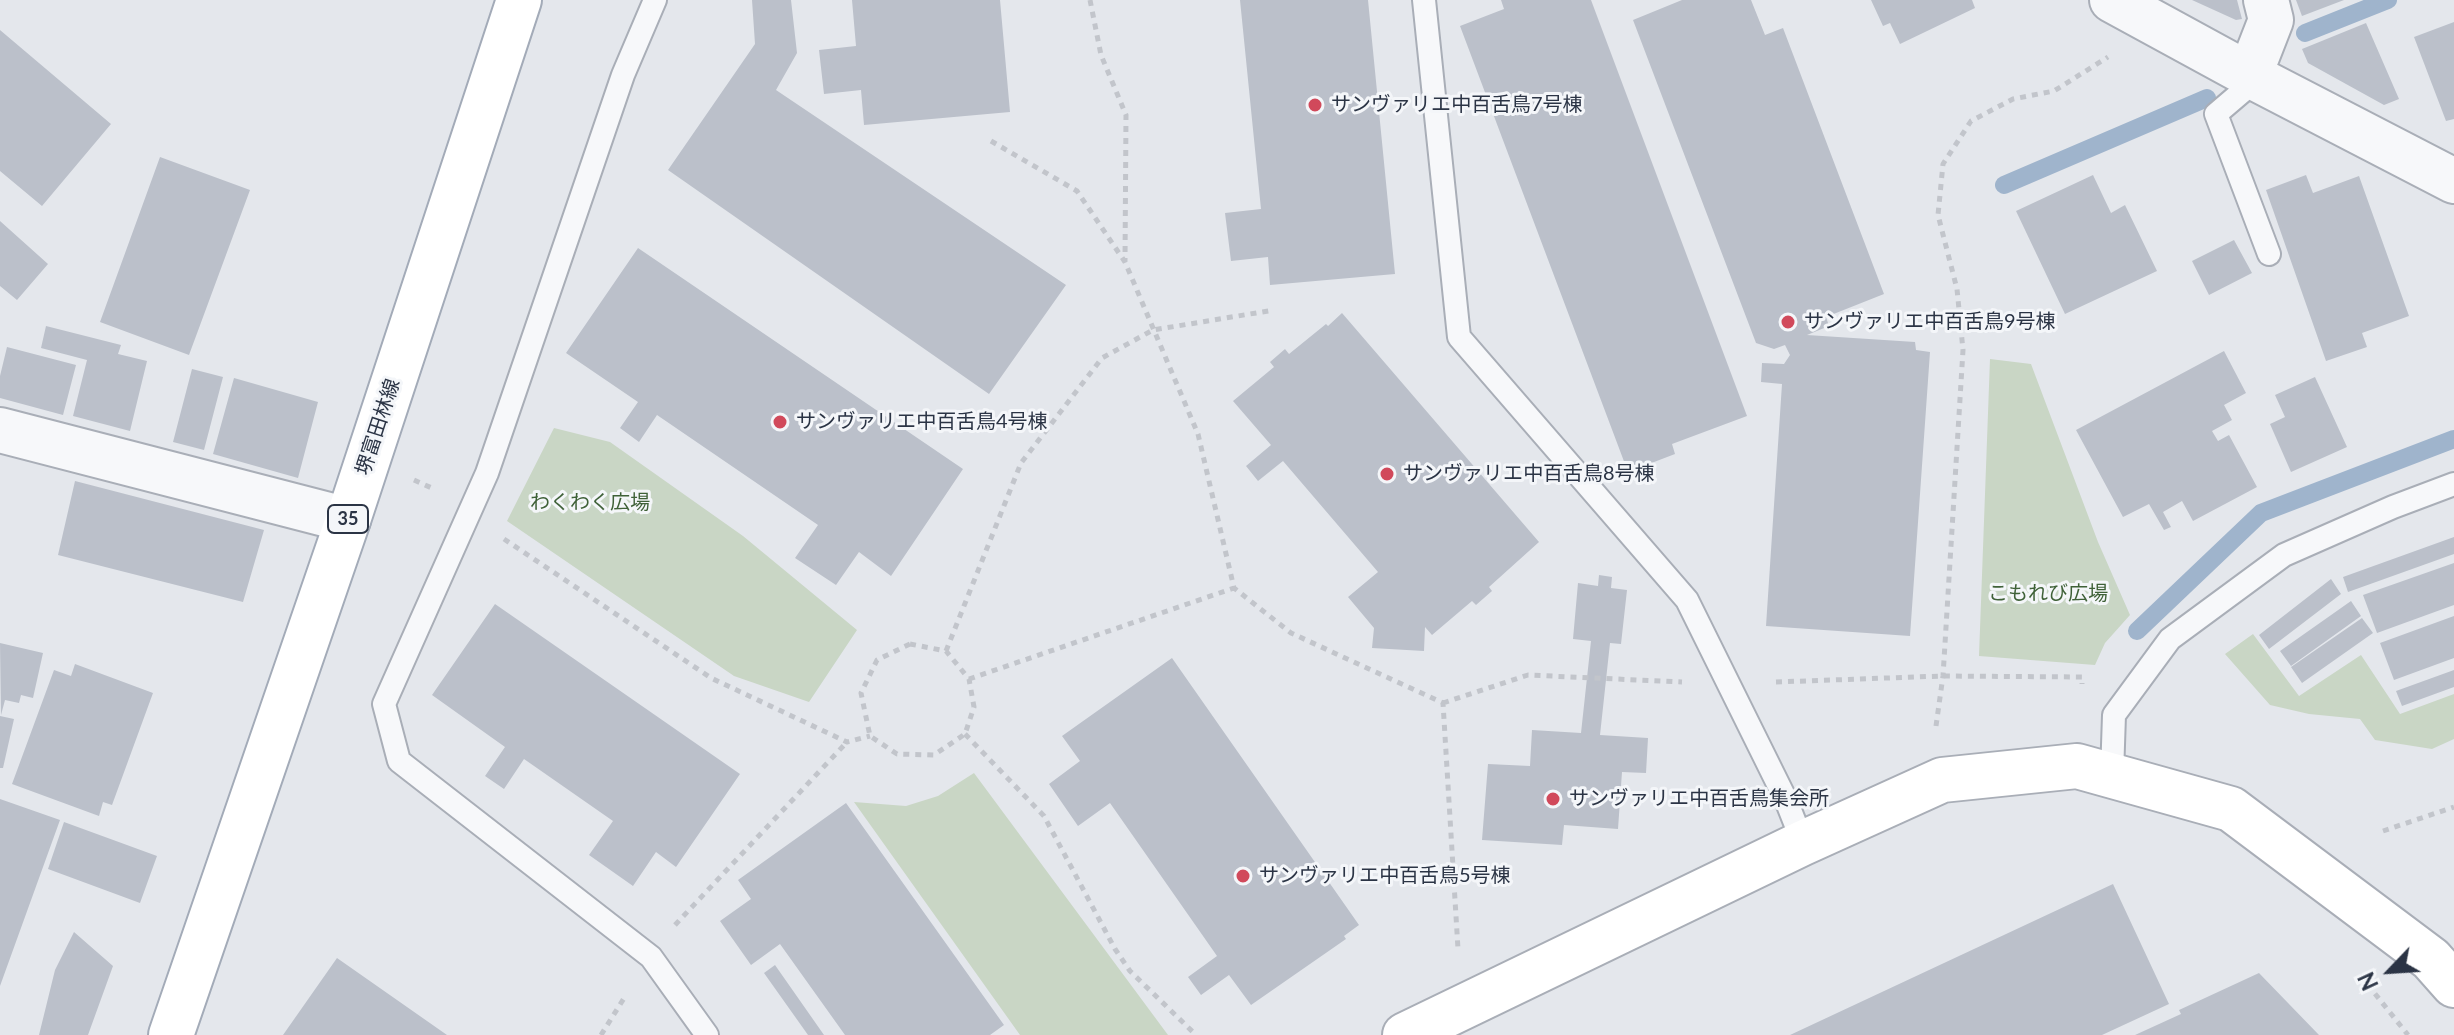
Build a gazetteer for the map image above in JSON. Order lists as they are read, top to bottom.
{
  "streets": {
    "street": ["堺富田林線", "35"]
  },
  "parks": ["わくわく広場", "こもれび広場"],
  "places": [
    "サンヴァリエ中百舌鳥7号棟",
    "サンヴァリエ中百舌鳥9号棟",
    "サンヴァリエ中百舌鳥4号棟",
    "サンヴァリエ中百舌鳥8号棟",
    "サンヴァリエ中百舌鳥集会所",
    "サンヴァリエ中百舌鳥5号棟"
  ],
  "north": "bottom left"
}
